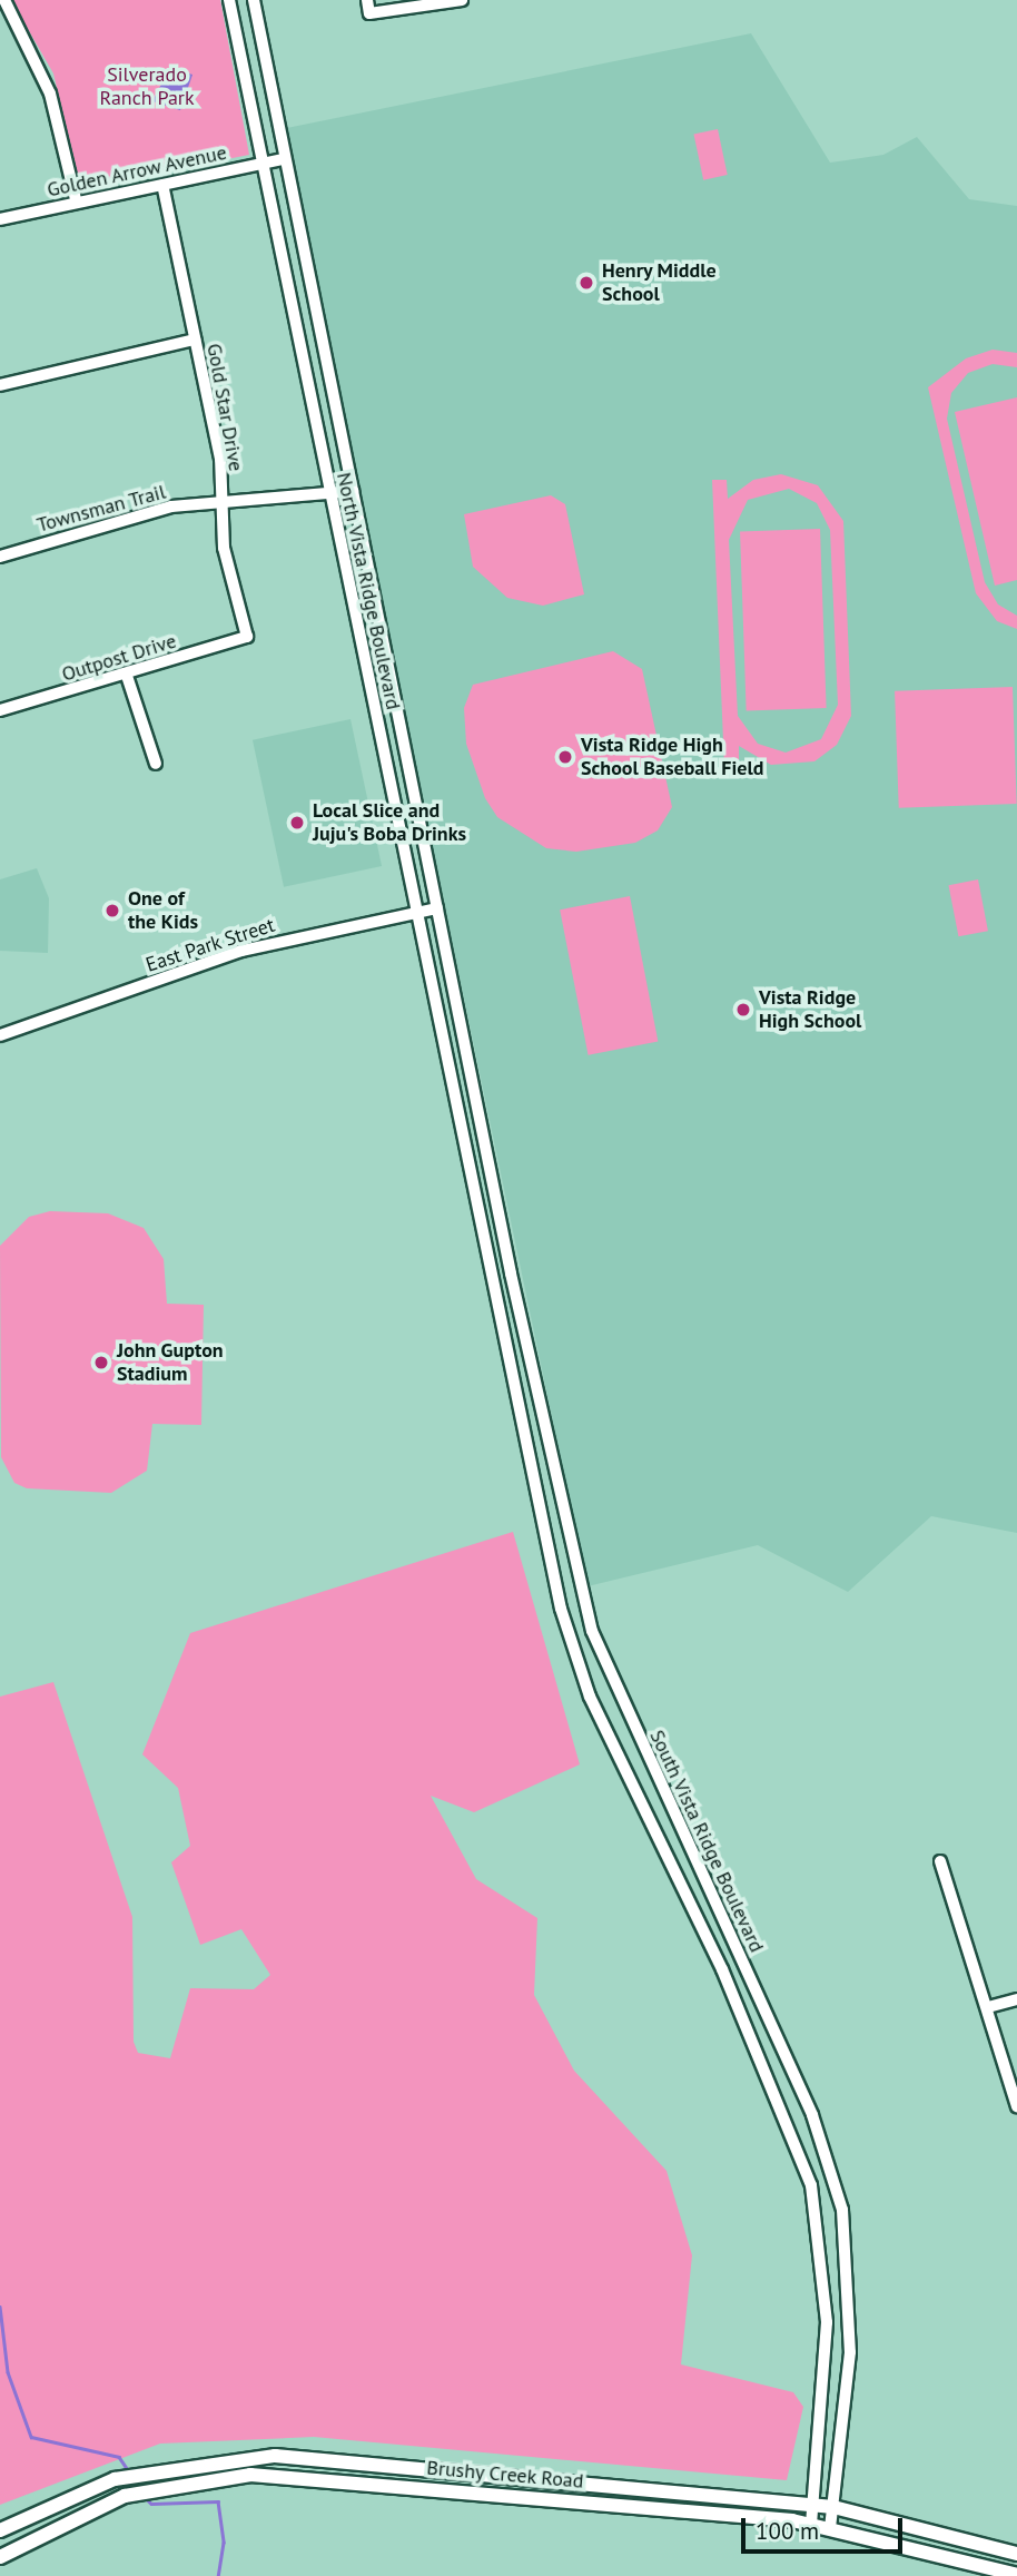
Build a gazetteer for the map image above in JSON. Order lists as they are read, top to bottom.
{
  "streets": {
    "main road": ["Brushy Creek Road"],
    "street": [
      "Golden Arrow Avenue",
      "Gold Star Drive",
      "Townsman Trail",
      "North Vista Ridge Boulevard",
      "Outpost Drive",
      "East Park Street",
      "South Vista Ridge Boulevard"
    ]
  },
  "crossings": [
    ["Golden Arrow Avenue", "Gold Star Drive"],
    ["Golden Arrow Avenue", "North Vista Ridge Boulevard"],
    ["Gold Star Drive", "Townsman Trail"],
    ["Gold Star Drive", "Outpost Drive"],
    ["Townsman Trail", "North Vista Ridge Boulevard"],
    ["North Vista Ridge Boulevard", "East Park Street"],
    ["North Vista Ridge Boulevard", "South Vista Ridge Boulevard"],
    ["South Vista Ridge Boulevard", "Brushy Creek Road"]
  ],
  "parks": ["Silverado Ranch Park"],
  "places": [
    "Henry Middle School",
    "Vista Ridge High School Baseball Field",
    "Local Slice and Juju's Boba Drinks",
    "One of the Kids",
    "Vista Ridge High School",
    "John Gupton Stadium"
  ],
  "scale_bar": "100 m"
}
